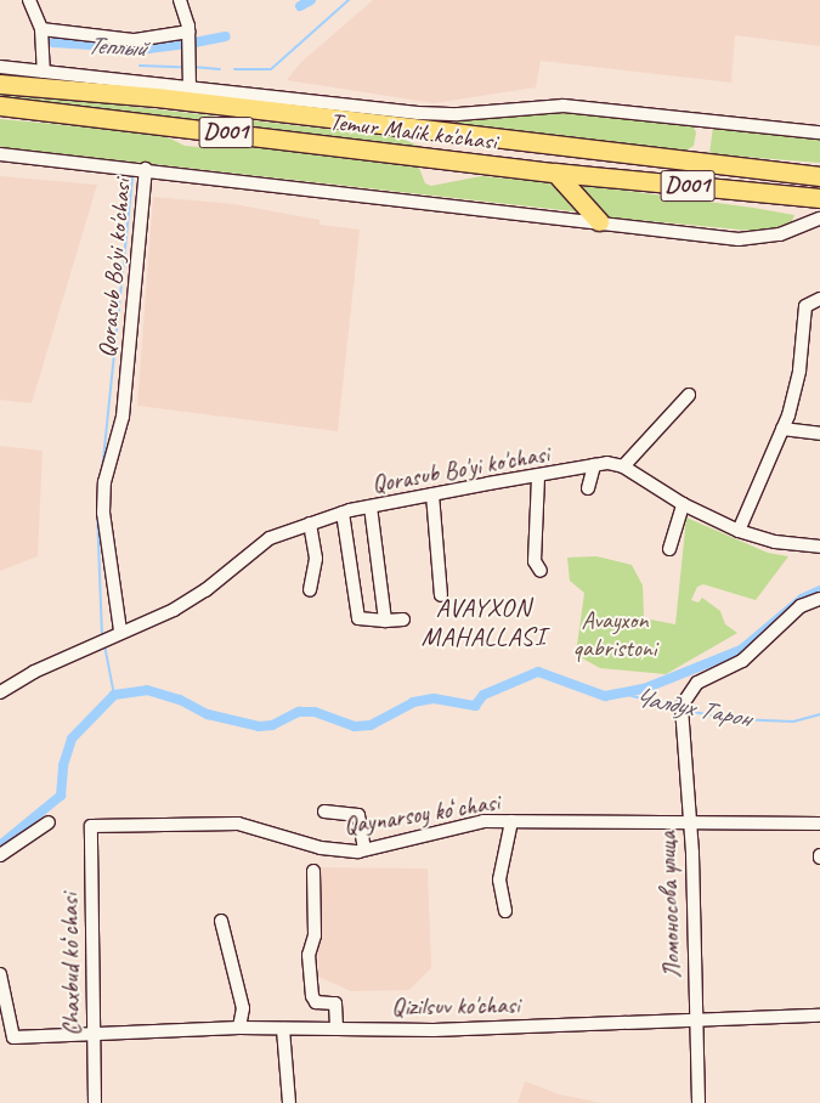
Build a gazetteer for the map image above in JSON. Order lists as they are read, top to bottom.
{
  "streets": {
    "highway": ["Temur Malik ko'chasi", "D001"],
    "street": [
      "Qorasub Bo'yi ko'chasi",
      "Qaynarsoy koʻchasi",
      "Ломоносова улица",
      "Chaxbud koʻchasi",
      "Qizilsuv ko'chasi"
    ]
  },
  "crossings": [
    ["Qaynarsoy koʻchasi", "Ломоносова улица"],
    ["Qaynarsoy koʻchasi", "Chaxbud koʻchasi"],
    ["Ломоносова улица", "Qizilsuv ko'chasi"],
    ["Chaxbud koʻchasi", "Qizilsuv ko'chasi"]
  ],
  "districts": ["AVAYXON MAHALLASI"],
  "water": ["Теплый", "Чалдух Тарон"],
  "parks": ["Avayxon qabristoni"]
}
